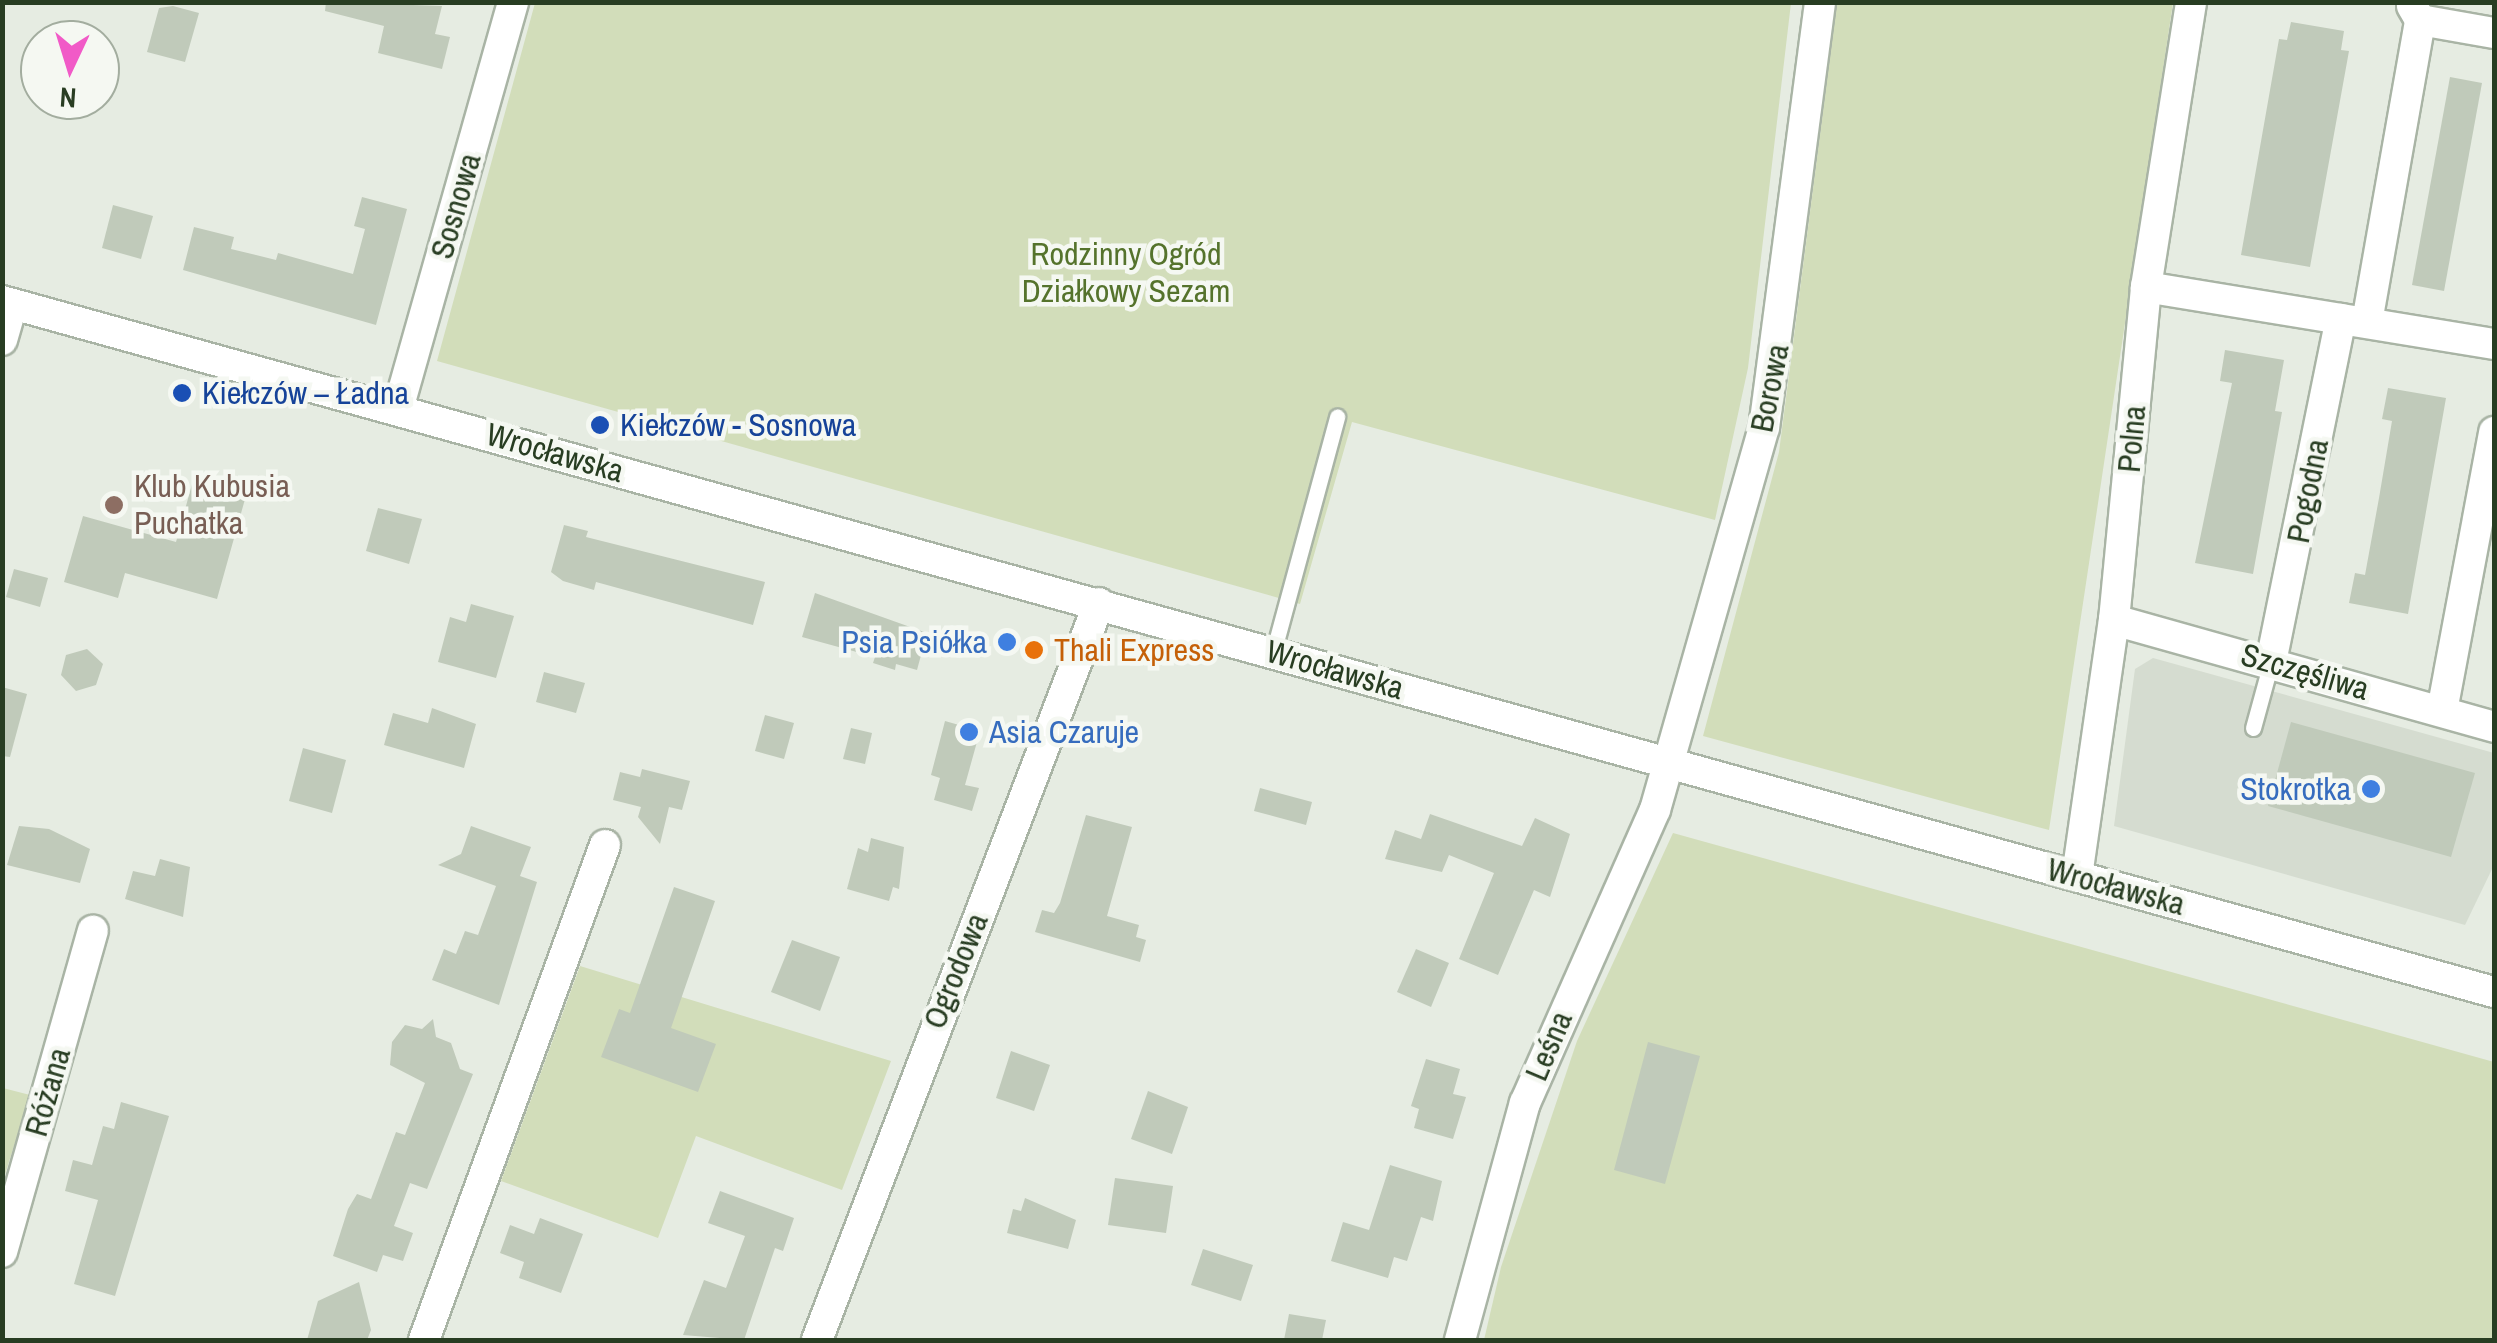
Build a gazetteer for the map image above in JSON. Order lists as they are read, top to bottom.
{
  "streets": {
    "street": [
      "Sosnowa",
      "Borowa",
      "Polna",
      "Wrocławska",
      "Pogodna",
      "Szczęśliwa",
      "Ogrodowa",
      "Leśna",
      "Różana"
    ]
  },
  "crossings": [
    ["Sosnowa", "Wrocławska"],
    ["Borowa", "Wrocławska"],
    ["Borowa", "Leśna"],
    ["Polna", "Wrocławska"],
    ["Polna", "Szczęśliwa"],
    ["Wrocławska", "Ogrodowa"],
    ["Wrocławska", "Leśna"],
    ["Pogodna", "Szczęśliwa"]
  ],
  "parks": ["Rodzinny Ogród Działkowy Sezam"],
  "places": [
    "Kiełczów – Ładna",
    "Kiełczów - Sosnowa",
    "Klub Kubusia Puchatka",
    "Psia Psiółka",
    "Thali Express",
    "Asia Czaruje",
    "Stokrotka"
  ],
  "north": "bottom"
}
